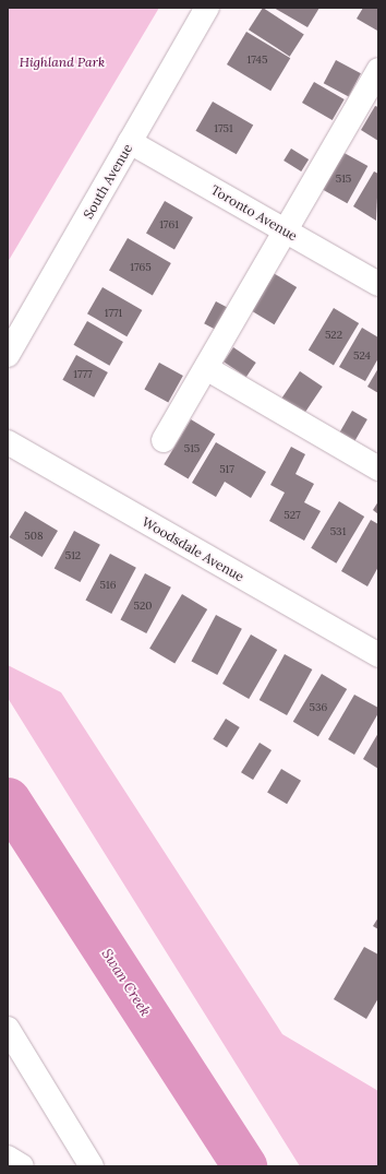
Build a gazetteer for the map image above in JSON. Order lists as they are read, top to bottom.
{
  "streets": {
    "street": ["South Avenue", "Toronto Avenue", "Woodsdale Avenue"]
  },
  "crossings": [
    ["South Avenue", "Toronto Avenue"]
  ],
  "water": ["Swan Creek"],
  "parks": ["Highland Park"],
  "house_numbers": [
    "1745",
    "1751",
    "515",
    "1761",
    "1765",
    "1771",
    "522",
    "524",
    "1777",
    "515",
    "517",
    "527",
    "531",
    "508",
    "512",
    "516",
    "520",
    "536"
  ]
}
